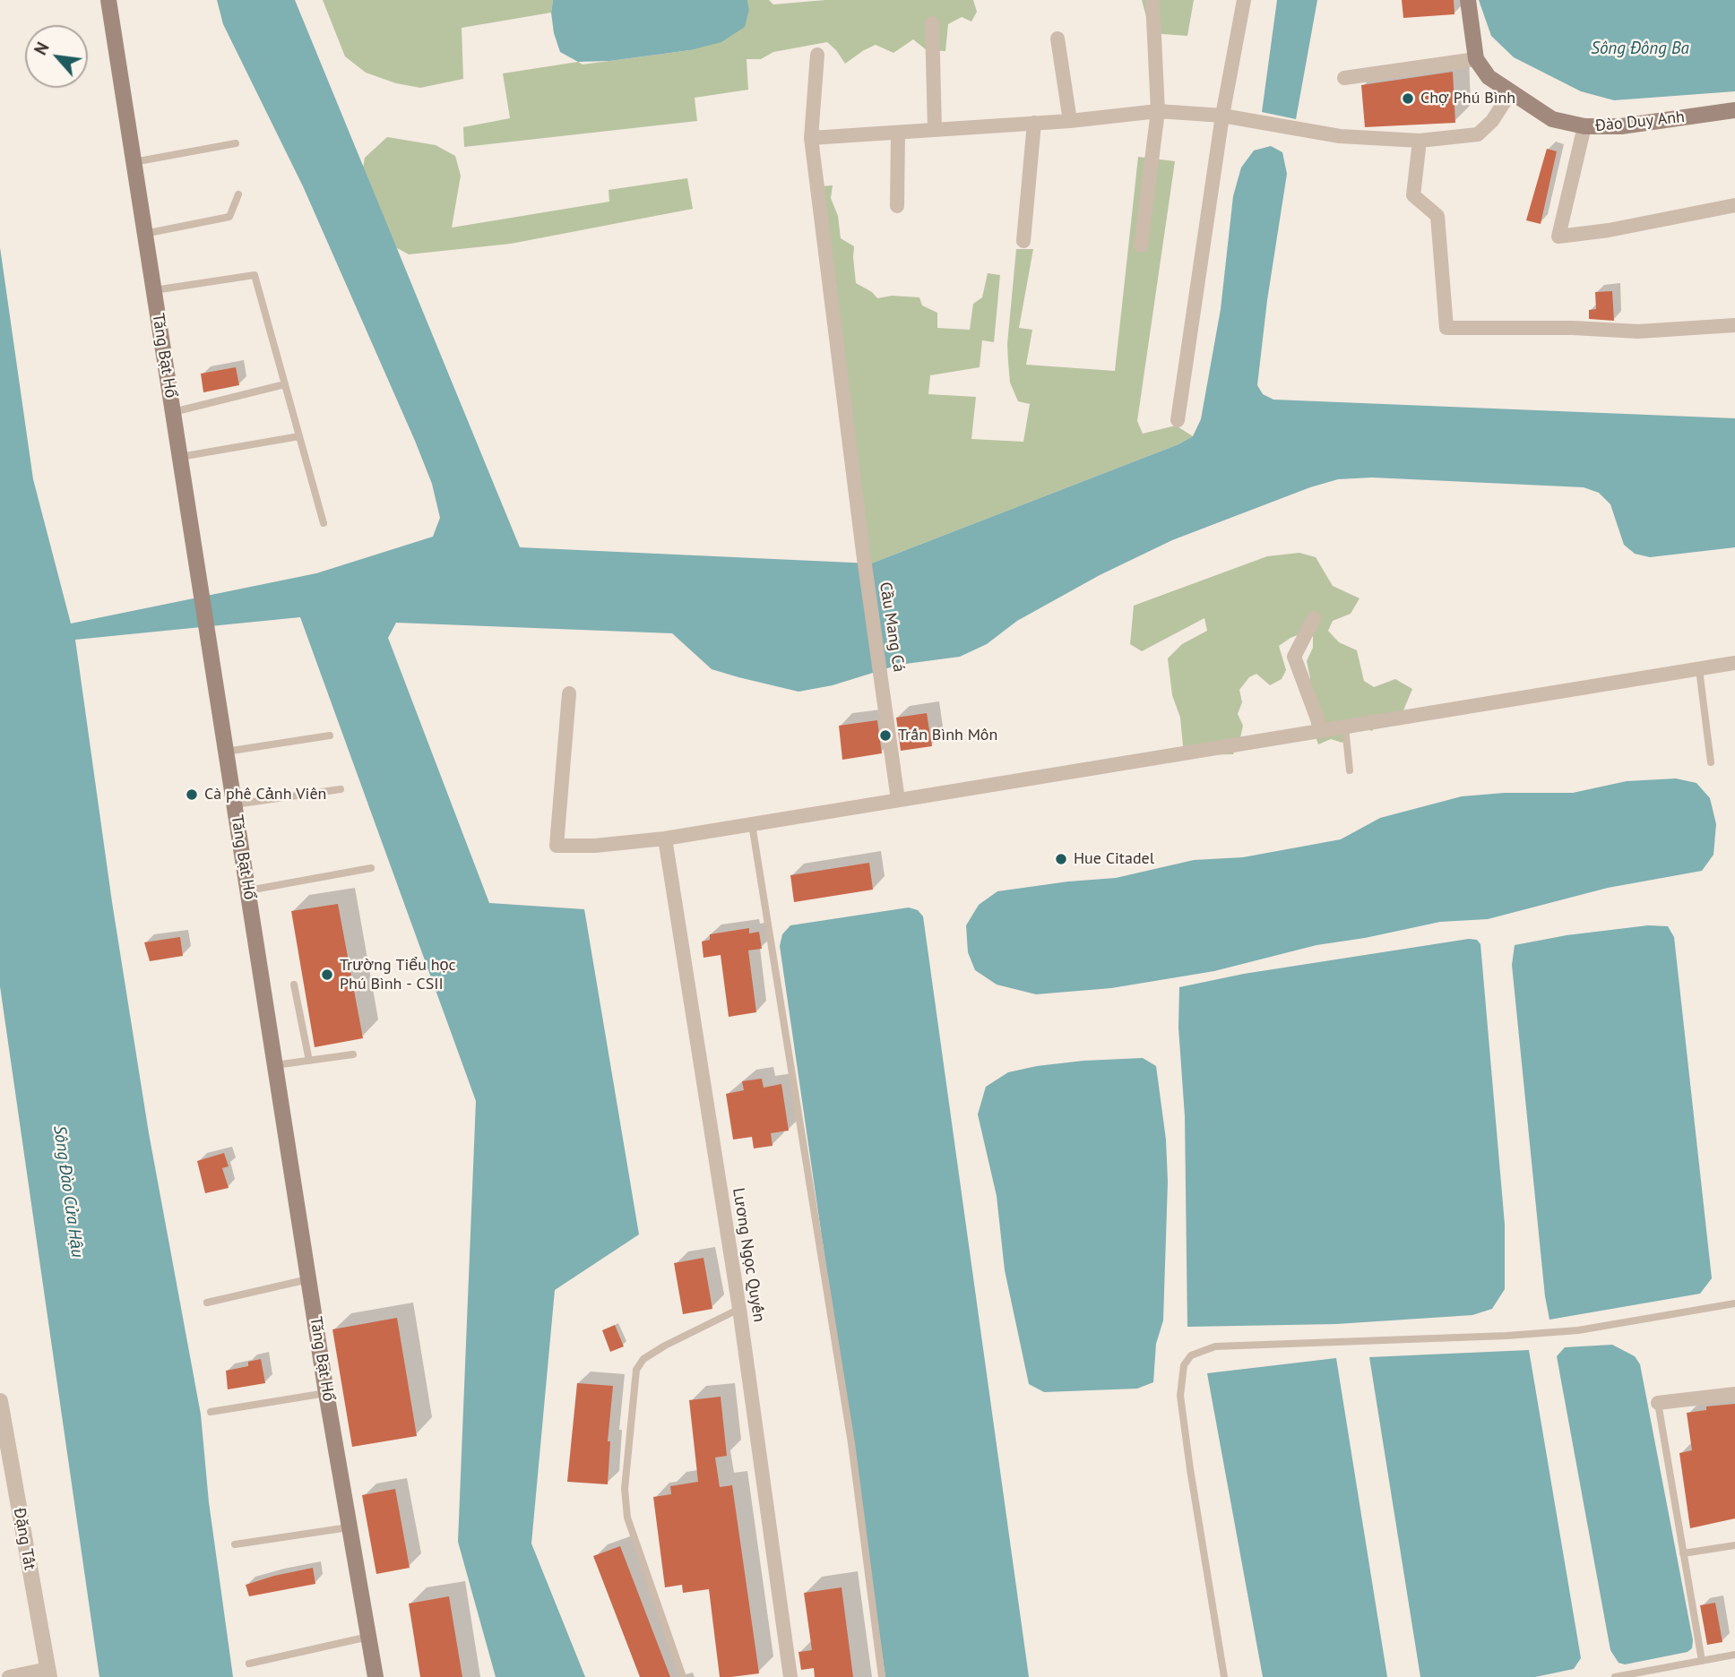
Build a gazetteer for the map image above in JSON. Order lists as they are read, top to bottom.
{
  "streets": {
    "main road": ["Đào Duy Anh", "Tăng Bạt Hổ"],
    "street": ["Cầu Mang Cá", "Lương Ngọc Quyến", "Đặng Tất"]
  },
  "water": ["Sông Đông Ba", "Sông Đào Cửa Hậu"],
  "places": [
    "Chợ Phú Bình",
    "Trấn Bình Môn",
    "Cà phê Cảnh Viên",
    "Hue Citadel",
    "Trường Tiểu học Phú Bình - CSII"
  ],
  "north": "top left"
}
